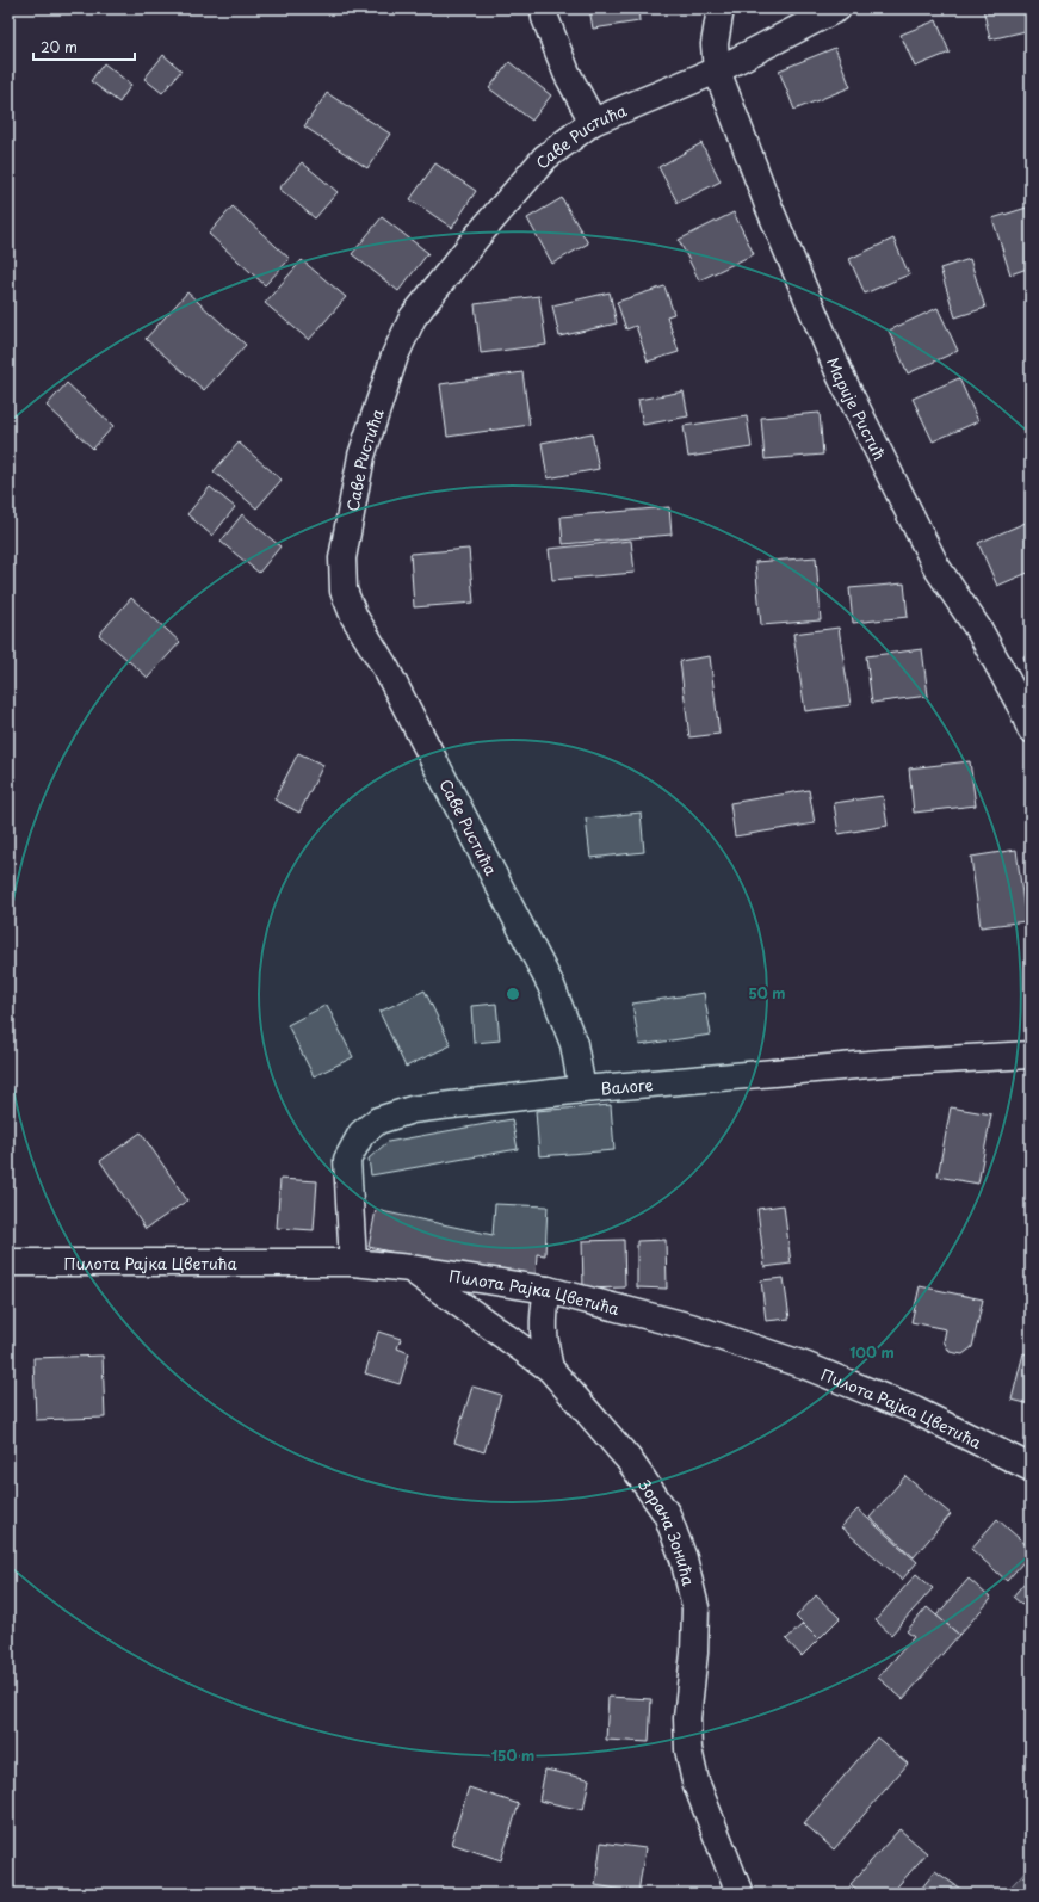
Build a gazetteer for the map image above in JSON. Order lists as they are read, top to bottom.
{
  "streets": {
    "street": [
      "Саве Ристића",
      "Марије Ристић",
      "Валоге",
      "Пилота Рајка Цветића",
      "Зорана Зонића"
    ]
  },
  "crossings": [
    ["Саве Ристића", "Марије Ристић"],
    ["Саве Ристића", "Валоге"],
    ["Валоге", "Пилота Рајка Цветића"],
    ["Пилота Рајка Цветића", "Зорана Зонића"]
  ],
  "scale_bar": "20 m",
  "rings": ["50 m", "100 m", "150 m"]
}
